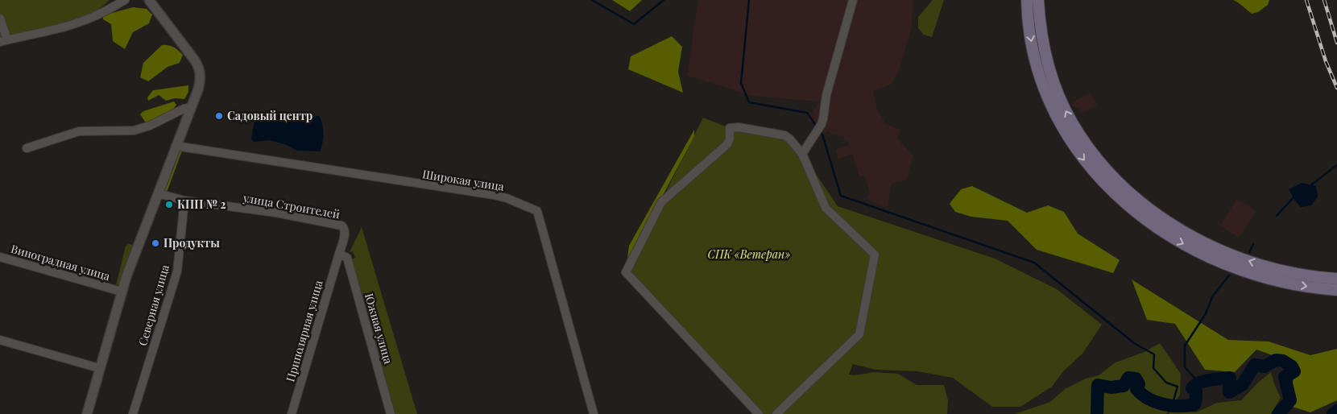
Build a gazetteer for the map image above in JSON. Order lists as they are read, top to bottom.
{
  "streets": {
    "street": [
      "Широкая улица",
      "улица Строителей",
      "Виноградная улица",
      "Северная улица",
      "Южная улица",
      "Приполярная улица"
    ]
  },
  "crossings": [
    ["улица Строителей", "Северная улица"],
    ["улица Строителей", "Южная улица"],
    ["улица Строителей", "Приполярная улица"],
    ["Южная улица", "Приполярная улица"]
  ],
  "parks": ["СПК «Ветеран»"],
  "places": ["Садовый центр", "КПП № 2", "Продукты"]
}
